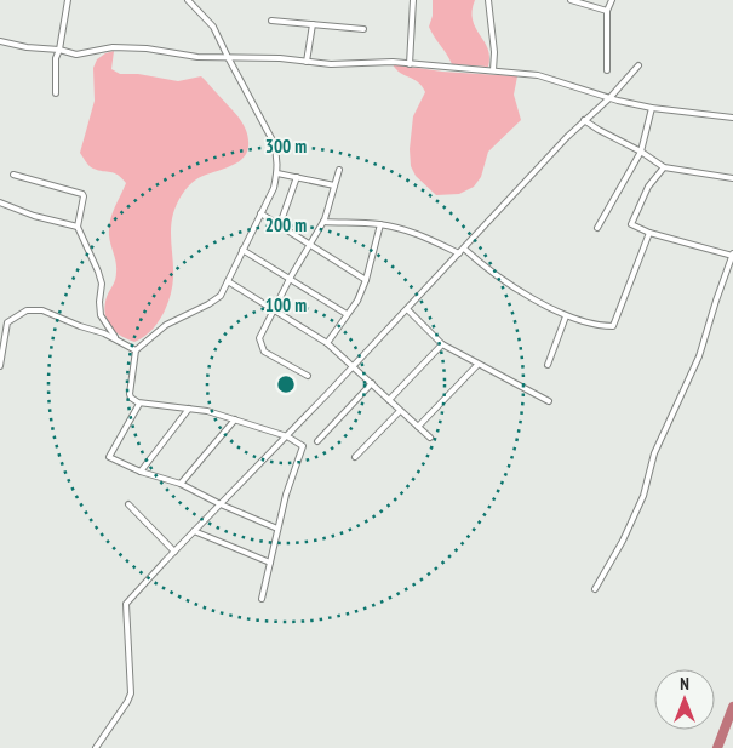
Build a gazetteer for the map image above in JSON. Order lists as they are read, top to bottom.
{
  "north": "top",
  "rings": ["300 m", "200 m", "100 m"]
}
